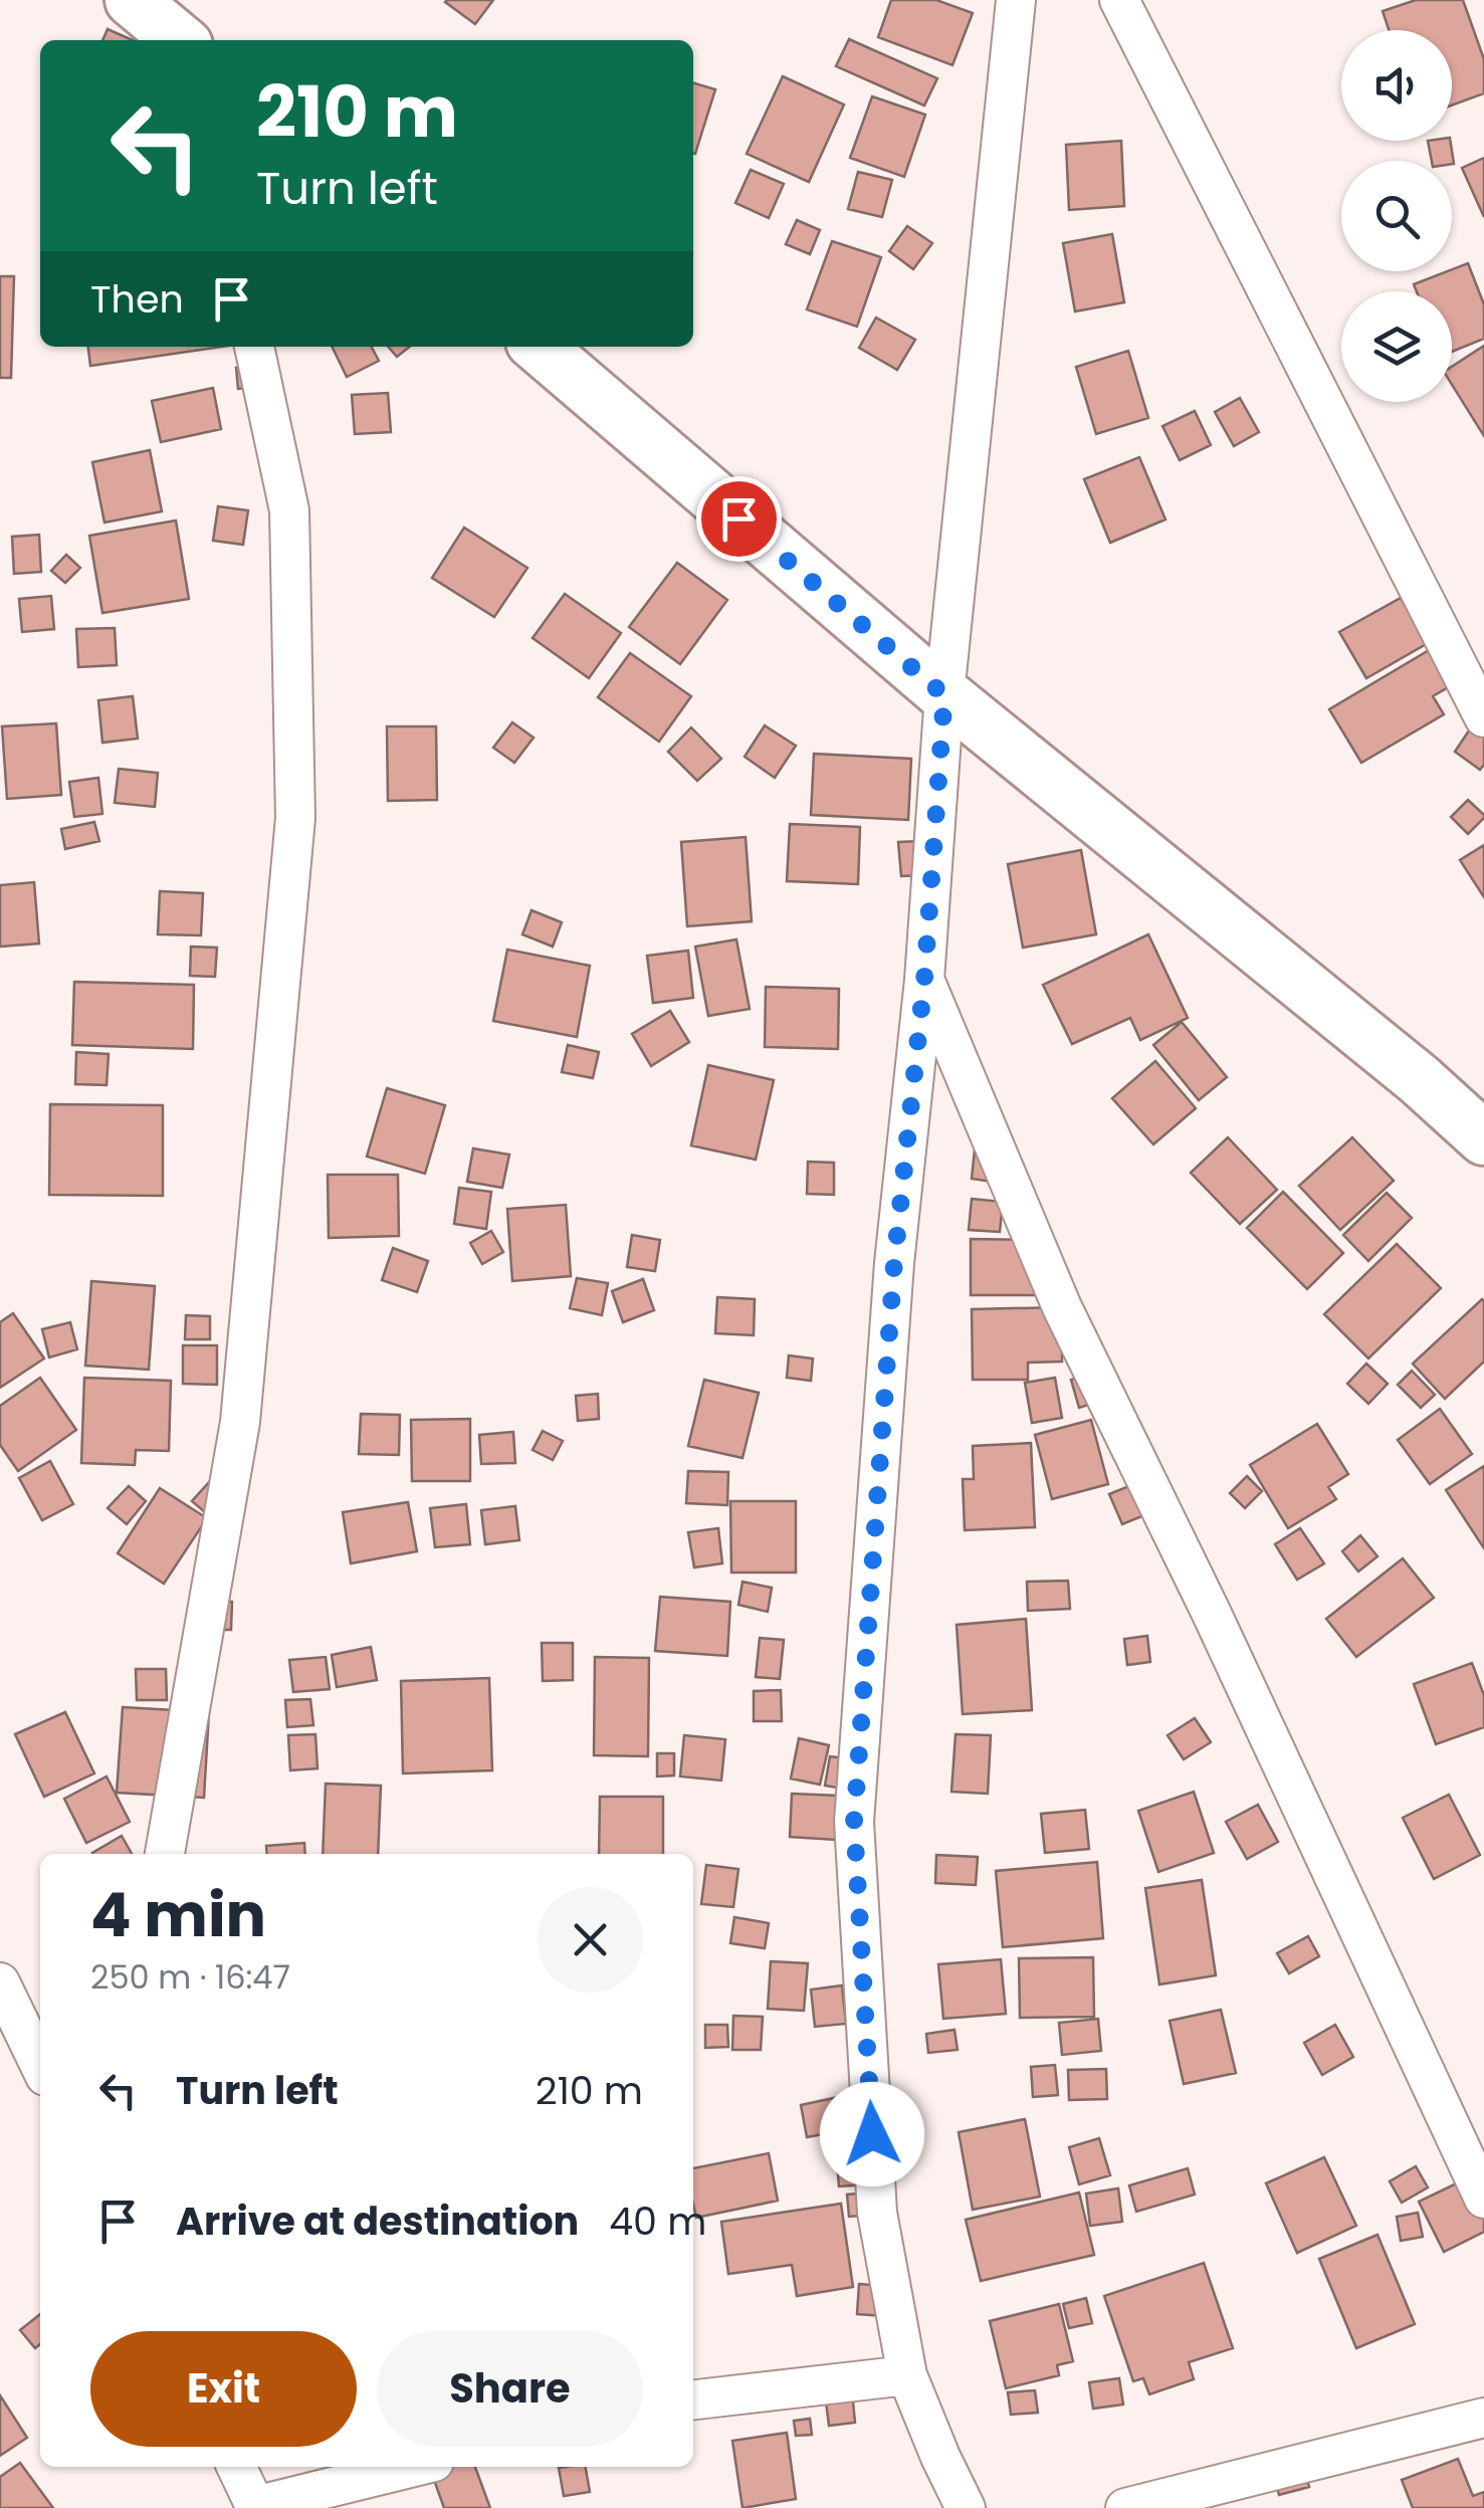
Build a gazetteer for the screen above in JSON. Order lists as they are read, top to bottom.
{
  "page": {
    "turn": ["210 m", "Turn left"],
    "then": "Then",
    "heading": ["4 min", "250 m · 16:47"],
    "list": [
      {
        "name": "Turn left",
        "value": "210 m"
      },
      {
        "name": "Arrive at destination",
        "value": "40 m"
      }
    ],
    "buttons": ["Exit", "Share"]
  }
}
